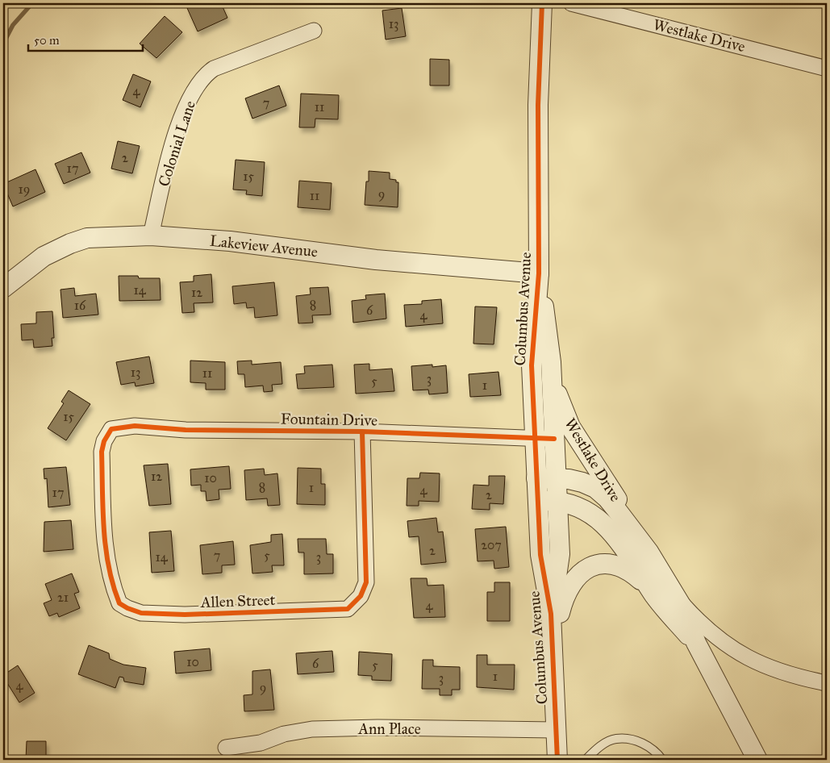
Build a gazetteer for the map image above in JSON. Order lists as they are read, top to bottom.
{
  "streets": {
    "street": [
      "Westlake Drive",
      "Colonial Lane",
      "Lakeview Avenue",
      "Columbus Avenue",
      "Fountain Drive",
      "Allen Street",
      "Ann Place"
    ]
  },
  "crossings": [
    ["Westlake Drive", "Columbus Avenue"],
    ["Colonial Lane", "Lakeview Avenue"],
    ["Lakeview Avenue", "Columbus Avenue"],
    ["Columbus Avenue", "Fountain Drive"],
    ["Columbus Avenue", "Ann Place"],
    ["Fountain Drive", "Allen Street"]
  ],
  "house_numbers": [
    "13",
    "4",
    "7",
    "11",
    "2",
    "17",
    "15",
    "19",
    "9",
    "11",
    "14",
    "12",
    "16",
    "8",
    "6",
    "4",
    "13",
    "11",
    "3",
    "5",
    "1",
    "15",
    "12",
    "10",
    "8",
    "1",
    "4",
    "17",
    "2",
    "207",
    "2",
    "7",
    "5",
    "14",
    "3",
    "21",
    "4",
    "10",
    "6",
    "5",
    "1",
    "3",
    "4",
    "9"
  ],
  "scale_bar": "50 m"
}
